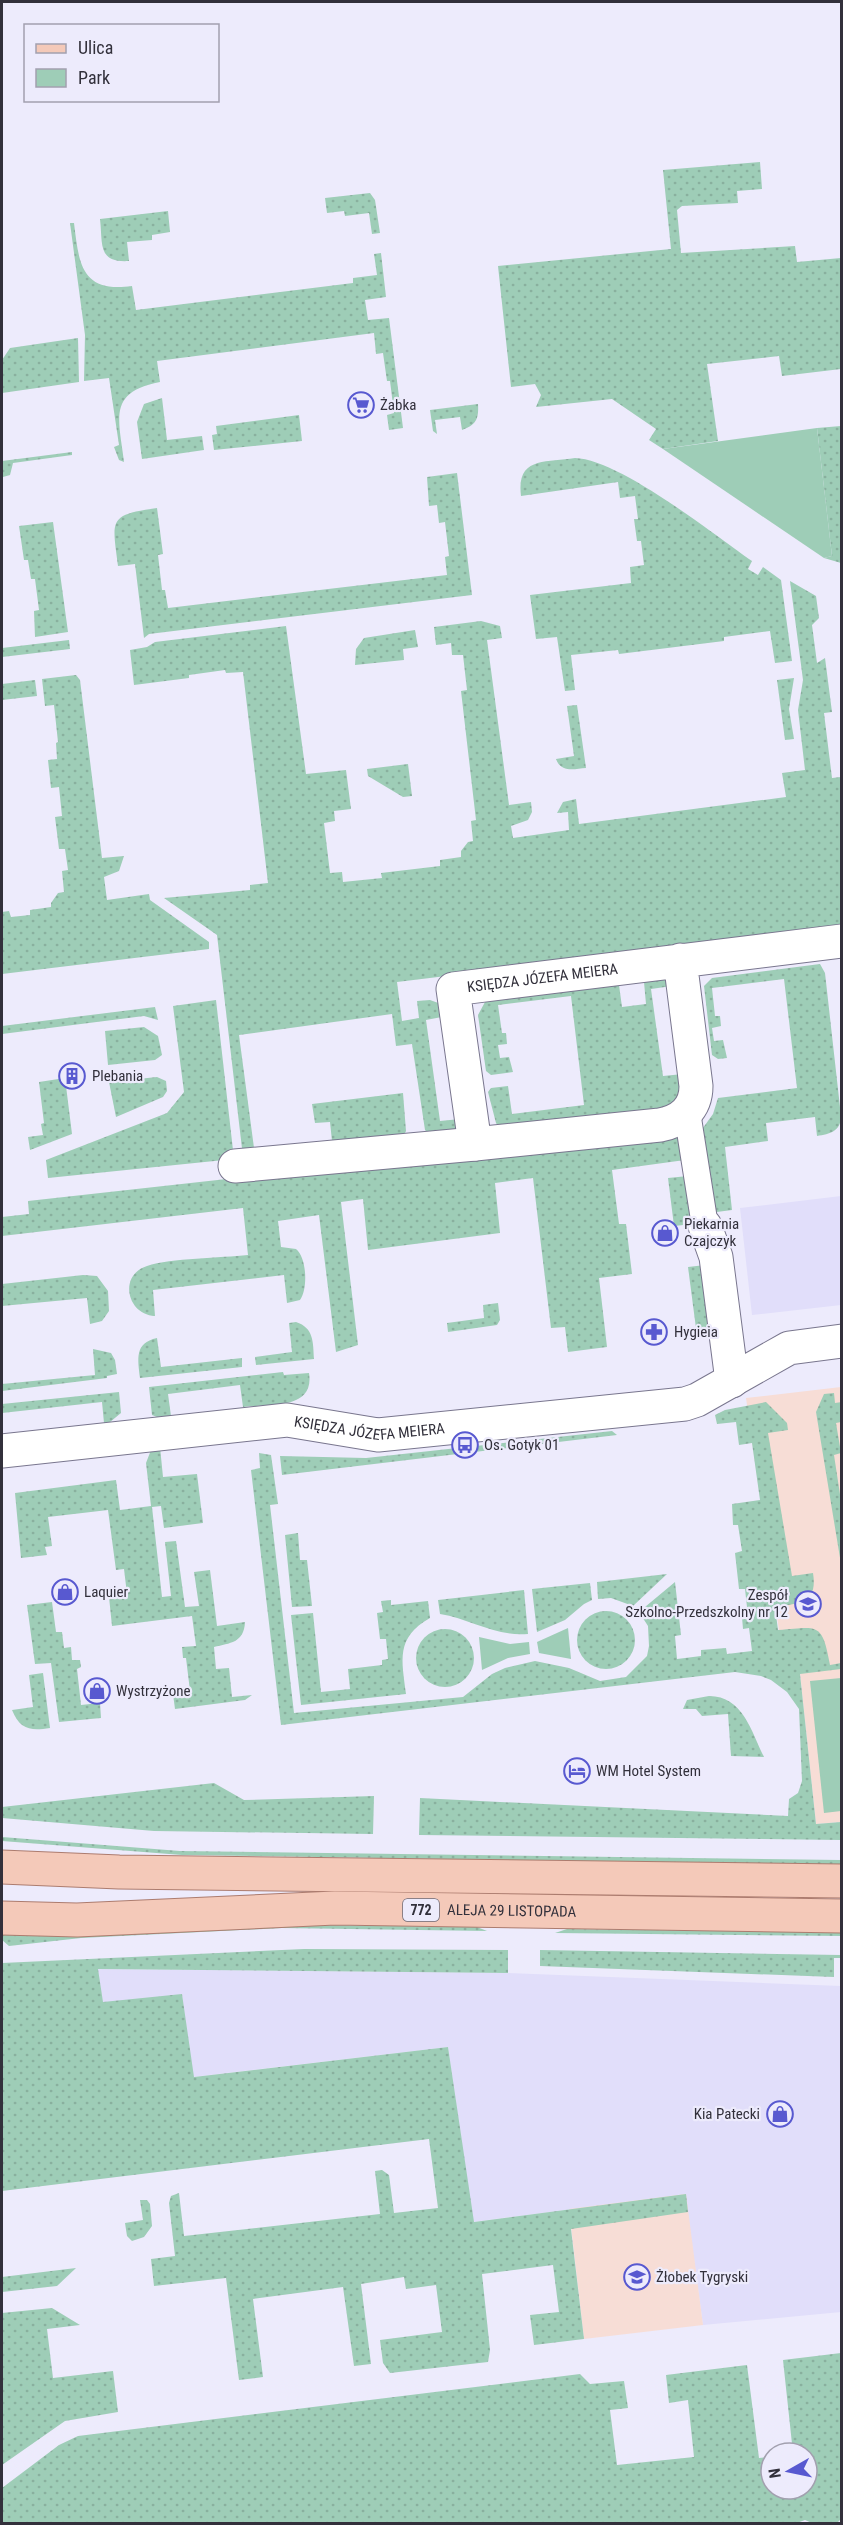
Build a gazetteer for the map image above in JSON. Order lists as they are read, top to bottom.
{
  "streets": {
    "main road": ["772", "ALEJA 29 LISTOPADA"],
    "street": ["KSIĘDZA JÓZEFA MEIERA"]
  },
  "places": {
    "supermarket": ["Żabka"],
    "building": ["Plebania"],
    "shop": [
      "Piekarnia Czajczyk",
      "Laquier",
      "Wystrzyżone",
      "Kia Patecki"
    ],
    "pharmacy": ["Hygieia"],
    "bus stop": ["Os. Gotyk 01"],
    "school or university": ["Zespół Szkolno-Przedszkolny nr 12", "Żłobek Tygryski"],
    "hotel": ["WM Hotel System"]
  },
  "legend": ["Ulica", "Park"],
  "north": "left"
}
